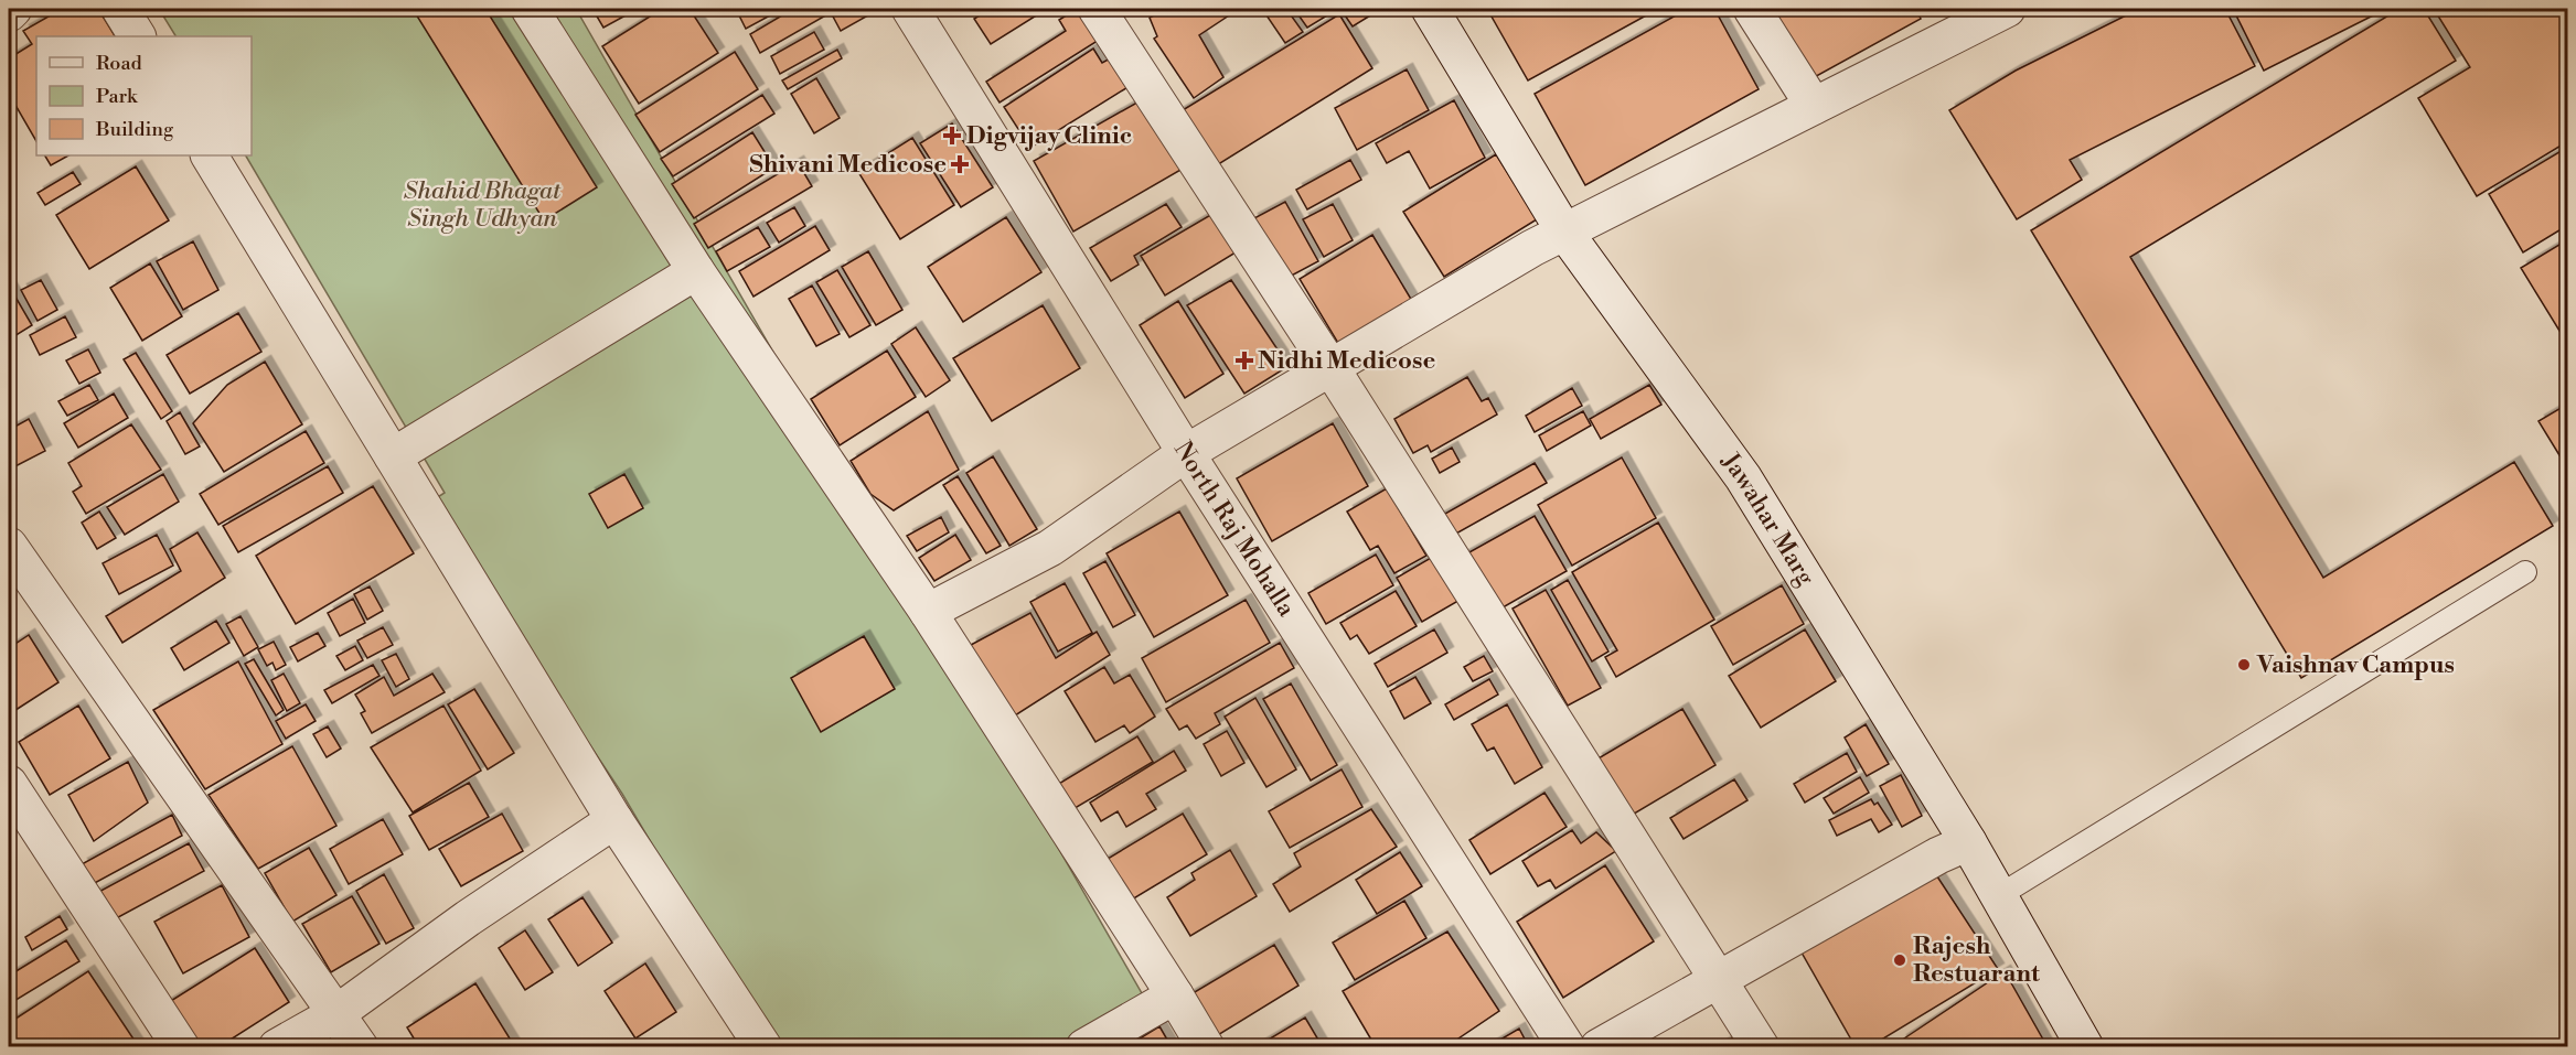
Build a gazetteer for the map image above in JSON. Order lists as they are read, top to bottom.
{
  "streets": {
    "street": ["Jawahar Marg", "North Raj Mohalla"]
  },
  "parks": ["Shahid Bhagat Singh Udhyan"],
  "places": {
    "health": ["Digvijay Clinic", "Shivani Medicose", "Nidhi Medicose"],
    "other": ["Vaishnav Campus", "Rajesh Restuarant"]
  },
  "legend": ["Road", "Park", "Building"]
}
